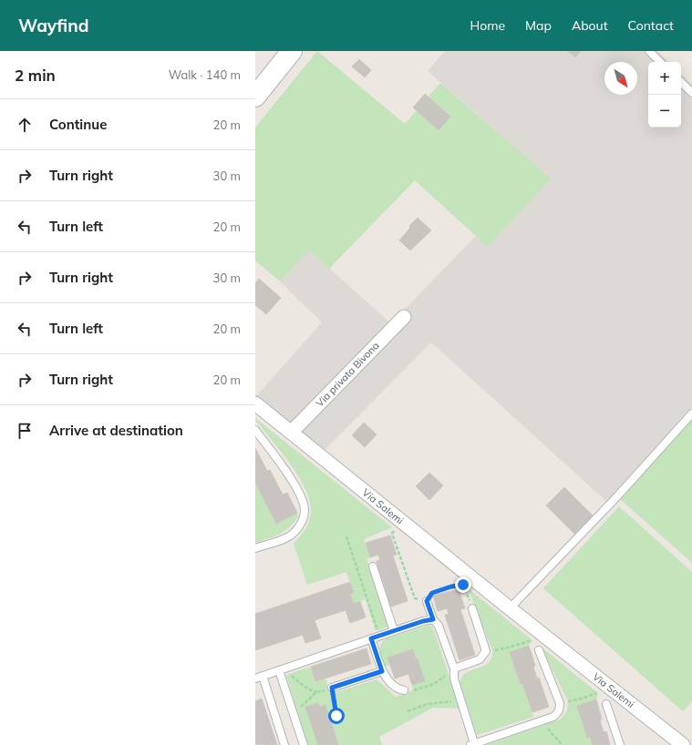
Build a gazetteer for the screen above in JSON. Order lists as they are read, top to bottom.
{
  "streets": {
    "street": ["Via privata Bivona", "Via Salemi"]
  },
  "crossings": [
    ["Via privata Bivona", "Via Salemi"]
  ],
  "north": "bottom right",
  "page": {
    "header": "Wayfind",
    "nav": [
      "Home",
      "Map",
      "About",
      "Contact"
    ],
    "heading": ["2 min", "Walk · 140 m"],
    "map_buttons": ["+", "−"],
    "list": [
      ["Continue", "20 m"],
      ["Turn right", "30 m"],
      ["Turn left", "20 m"],
      ["Turn right", "30 m"],
      ["Turn left", "20 m"],
      ["Turn right", "20 m"],
      "Arrive at destination"
    ]
  }
}
